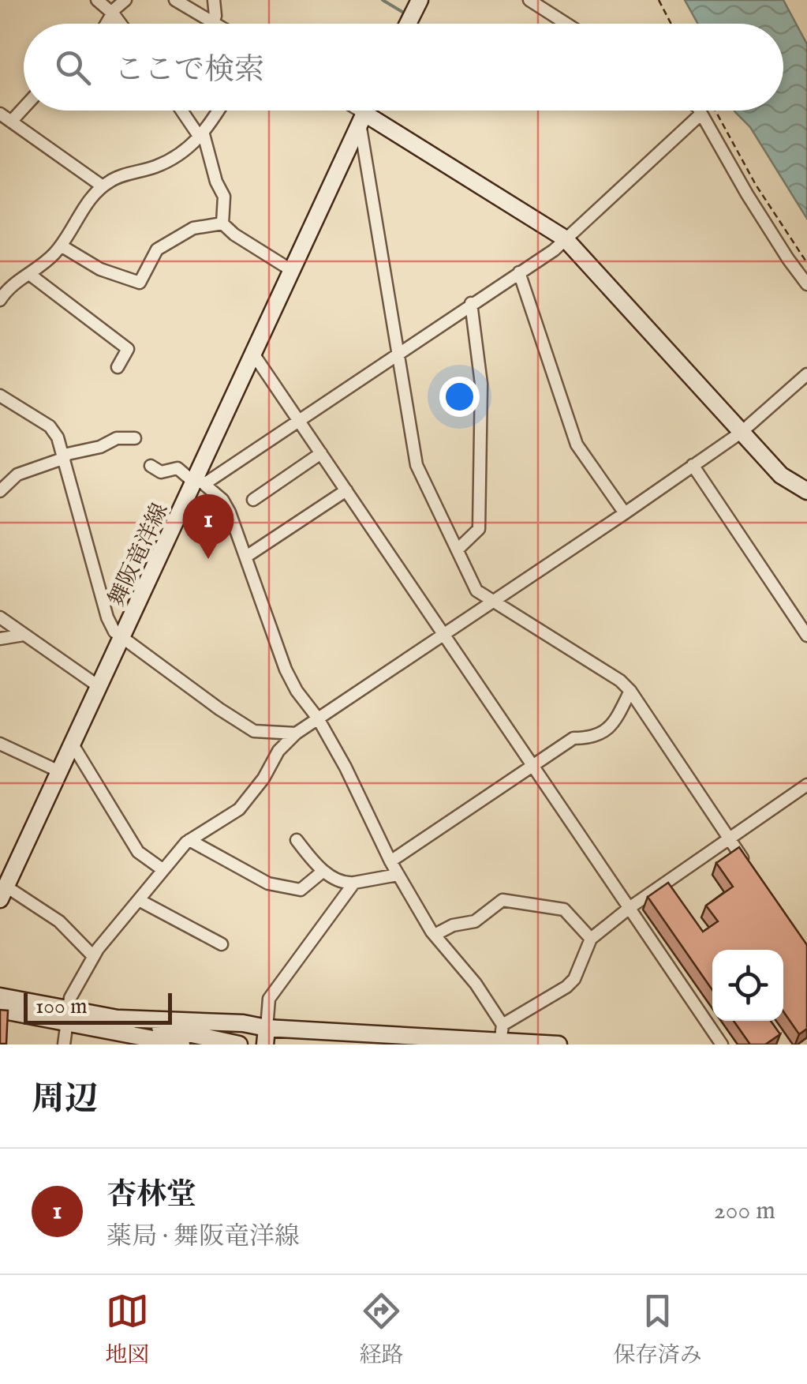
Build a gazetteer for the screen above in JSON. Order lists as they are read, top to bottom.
{
  "streets": {
    "street": ["舞阪竜洋線"]
  },
  "scale_bar": "100 m",
  "page": {
    "search": "ここで検索",
    "pins": "1",
    "scale": "100 m",
    "heading": "周辺",
    "list": [
      {
        "mark": "1",
        "name": "杏林堂",
        "note": "薬局 · 舞阪竜洋線",
        "value": "200 m"
      }
    ],
    "nav": ["地図", "経路", "保存済み"]
  }
}
